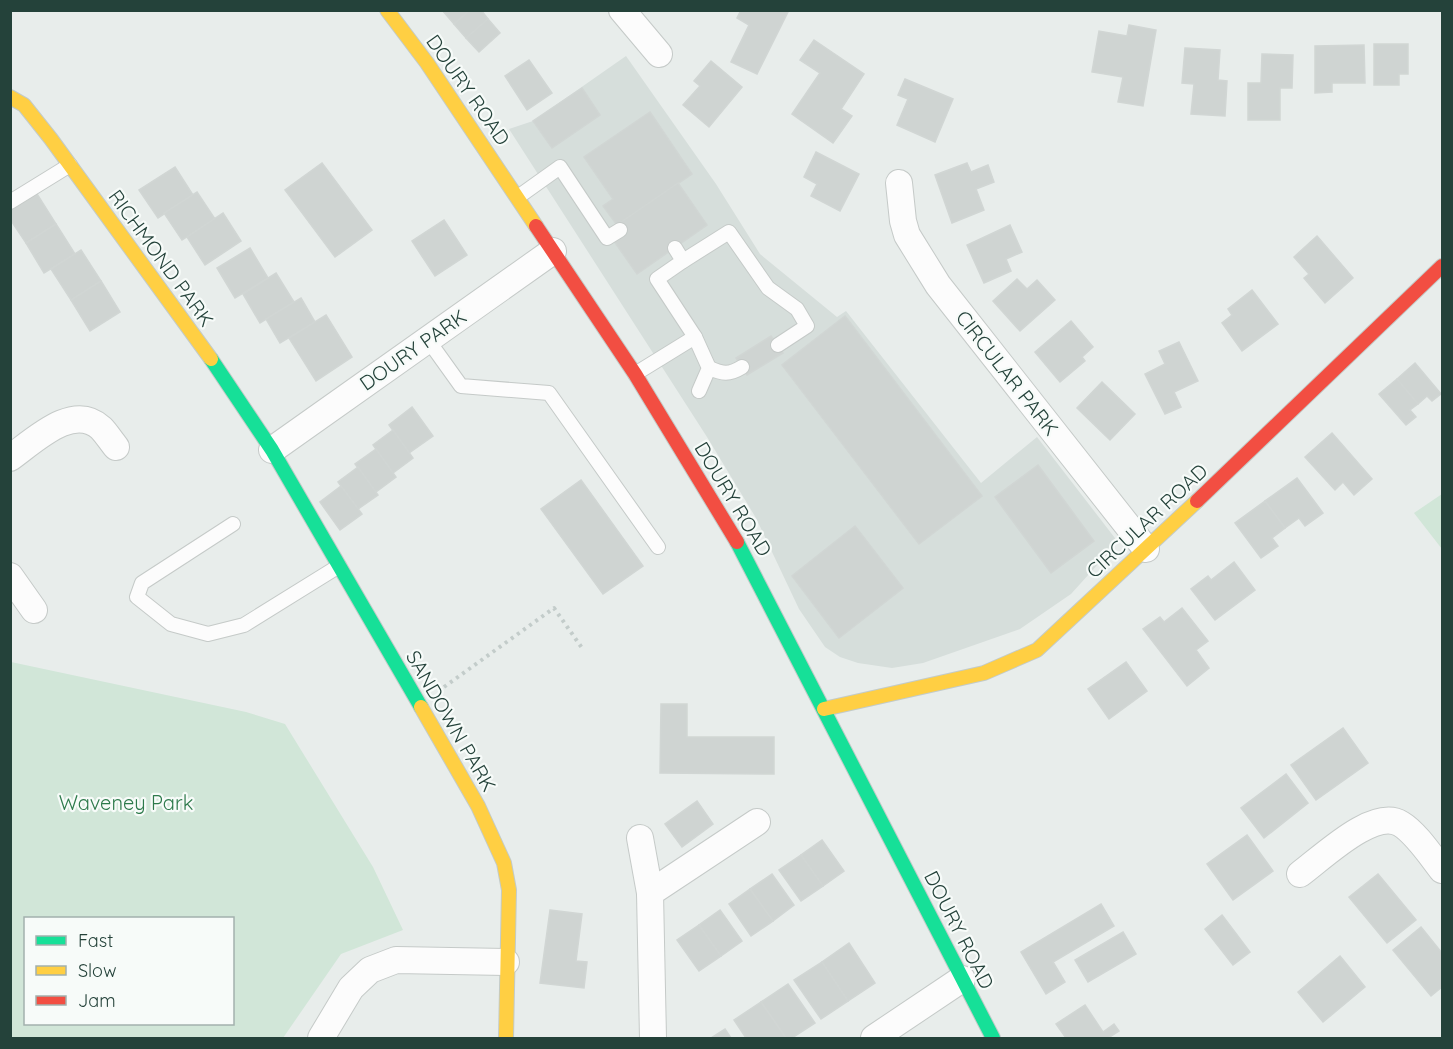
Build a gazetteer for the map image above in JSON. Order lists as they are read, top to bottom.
{
  "streets": {
    "street": [
      "DOURY ROAD",
      "RICHMOND PARK",
      "DOURY PARK",
      "CIRCULAR PARK",
      "CIRCULAR ROAD",
      "SANDOWN PARK"
    ]
  },
  "crossings": [
    ["DOURY ROAD", "DOURY PARK"],
    ["DOURY ROAD", "CIRCULAR ROAD"],
    ["RICHMOND PARK", "DOURY PARK"],
    ["RICHMOND PARK", "SANDOWN PARK"],
    ["DOURY PARK", "SANDOWN PARK"],
    ["CIRCULAR PARK", "CIRCULAR ROAD"]
  ],
  "parks": ["Waveney Park"],
  "legend": ["Fast", "Slow", "Jam"]
}
